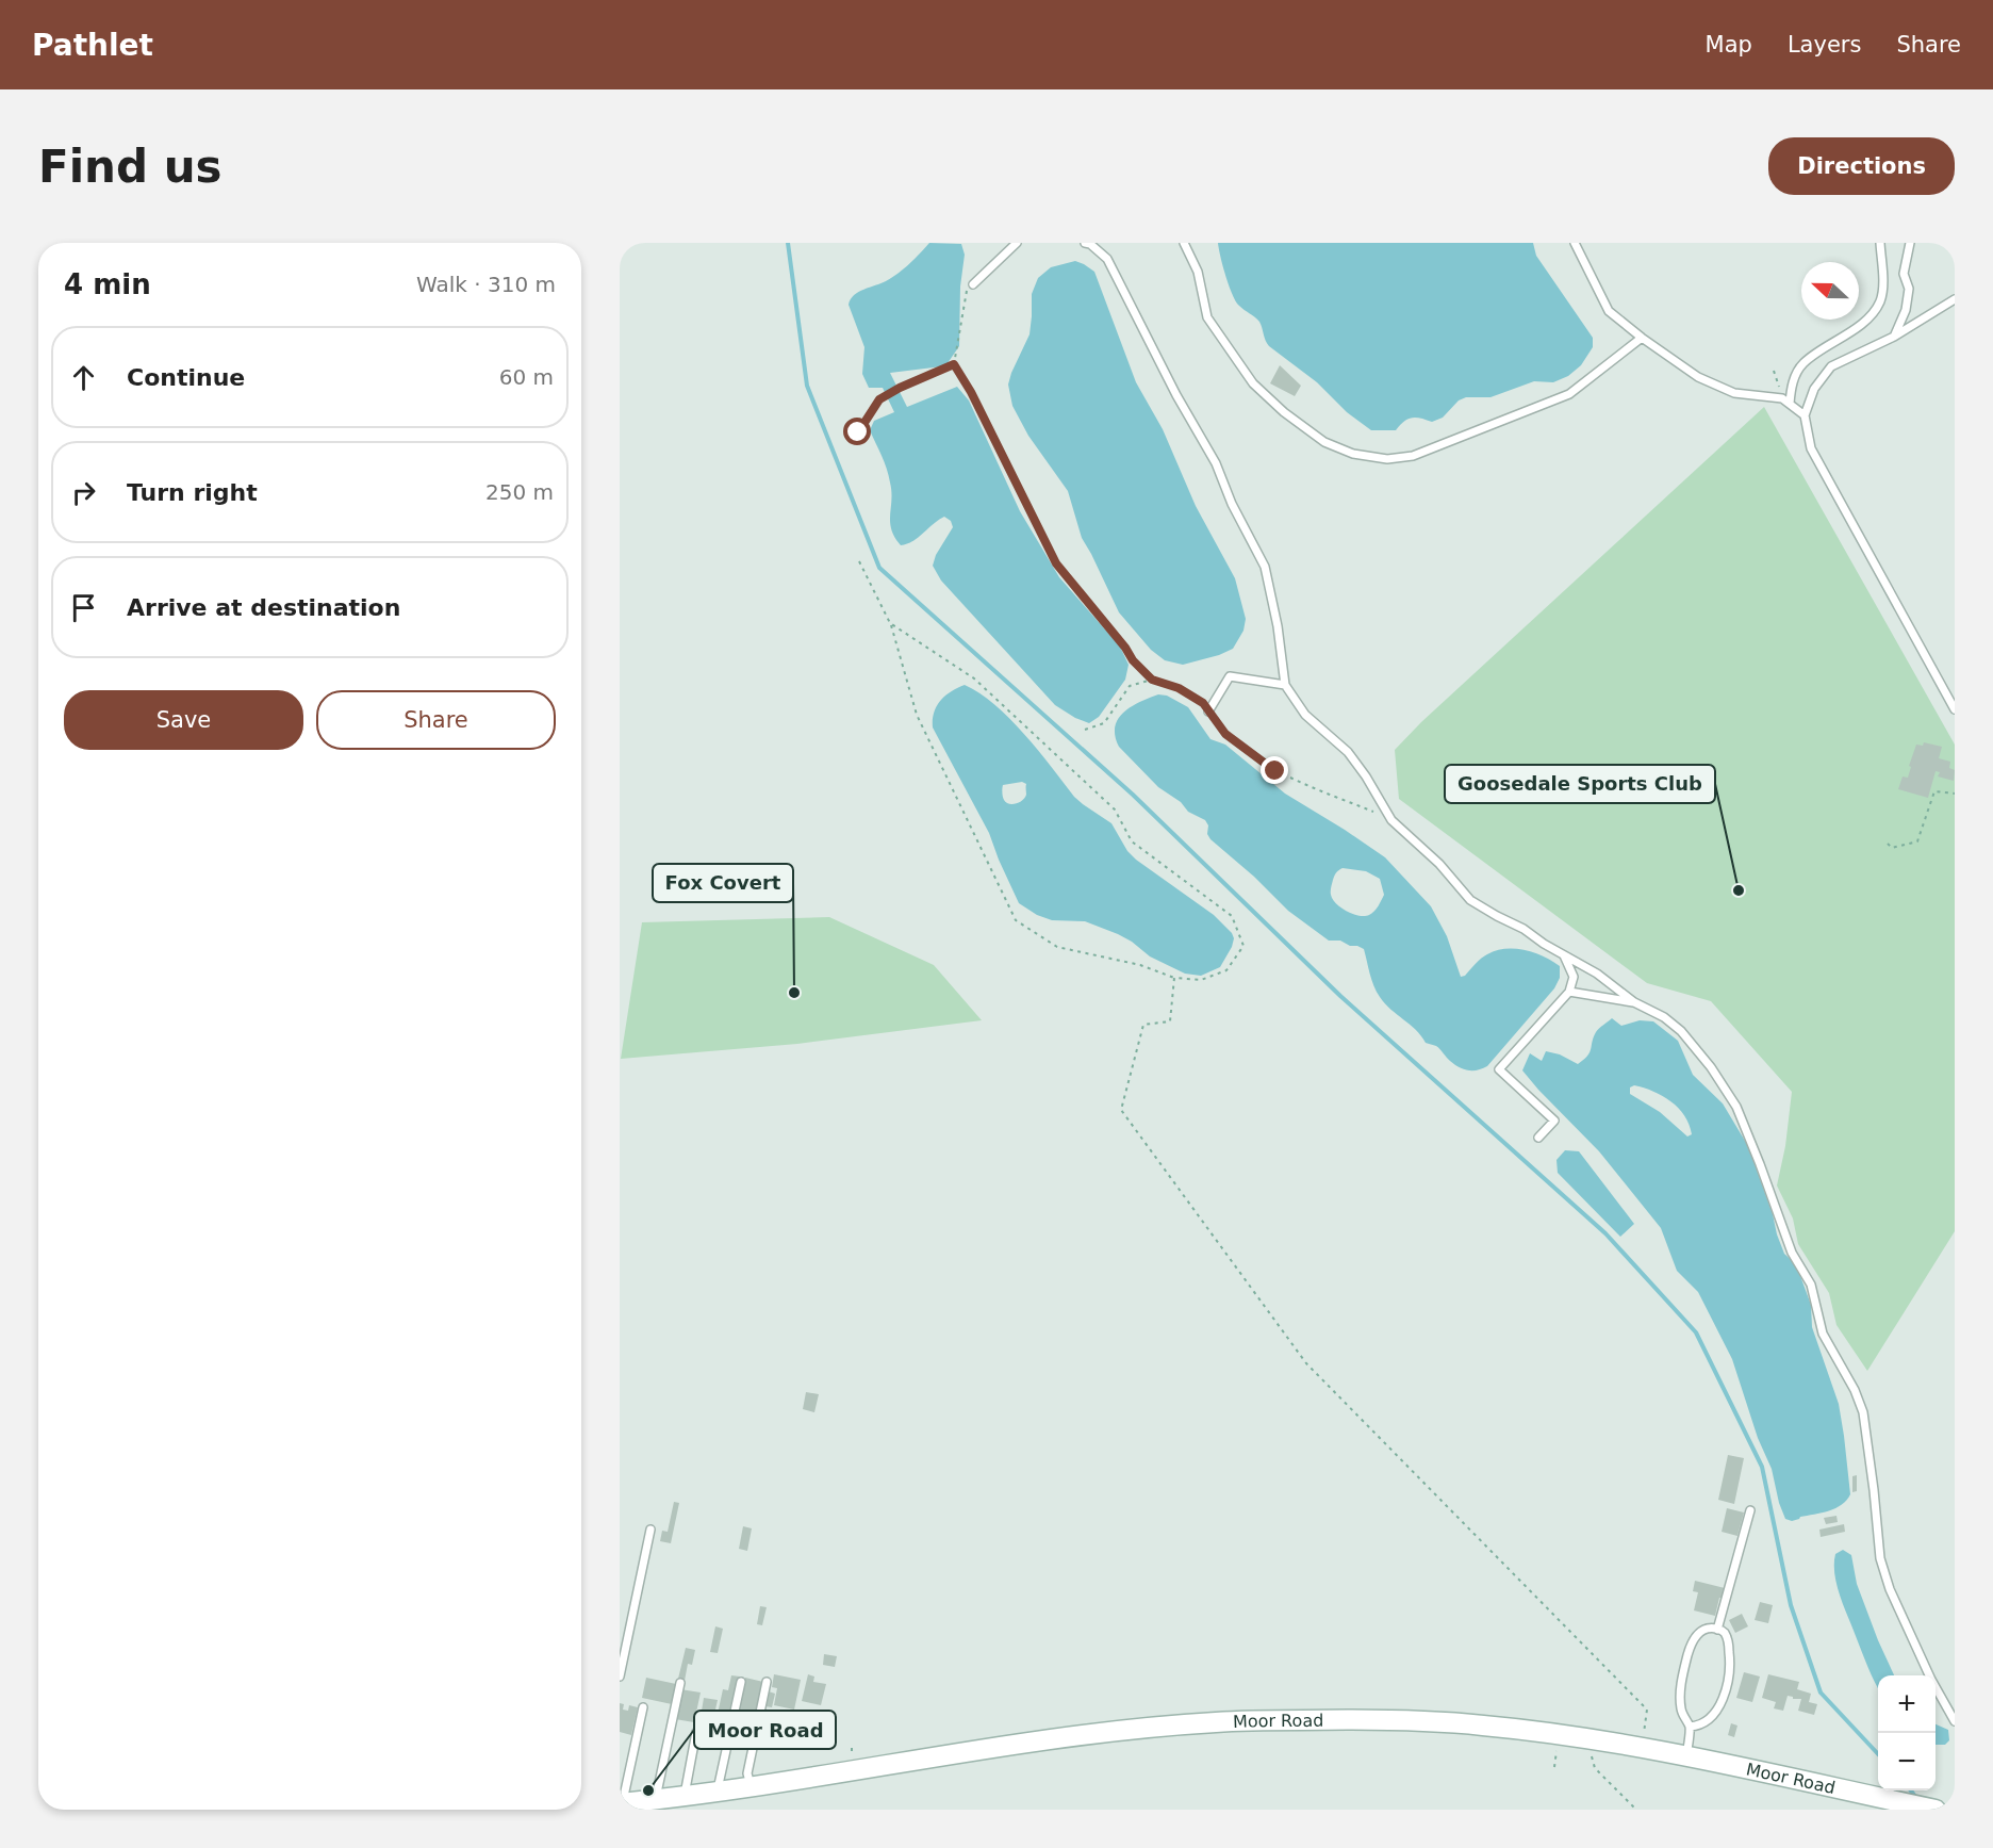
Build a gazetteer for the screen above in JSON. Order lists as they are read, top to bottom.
{
  "streets": {
    "main road": ["Moor Road"]
  },
  "places": ["Goosedale Sports Club", "Fox Covert", "Moor Road"],
  "north": "left",
  "page": {
    "header": "Pathlet",
    "nav": ["Map", "Layers", "Share"],
    "buttons": [
      "Directions",
      ["Save", "Share"]
    ],
    "title": "Find us",
    "heading": ["4 min", "Walk · 310 m"],
    "list": [
      ["Continue", "60 m"],
      ["Turn right", "250 m"],
      "Arrive at destination"
    ],
    "map_buttons": ["+", "−"]
  }
}
